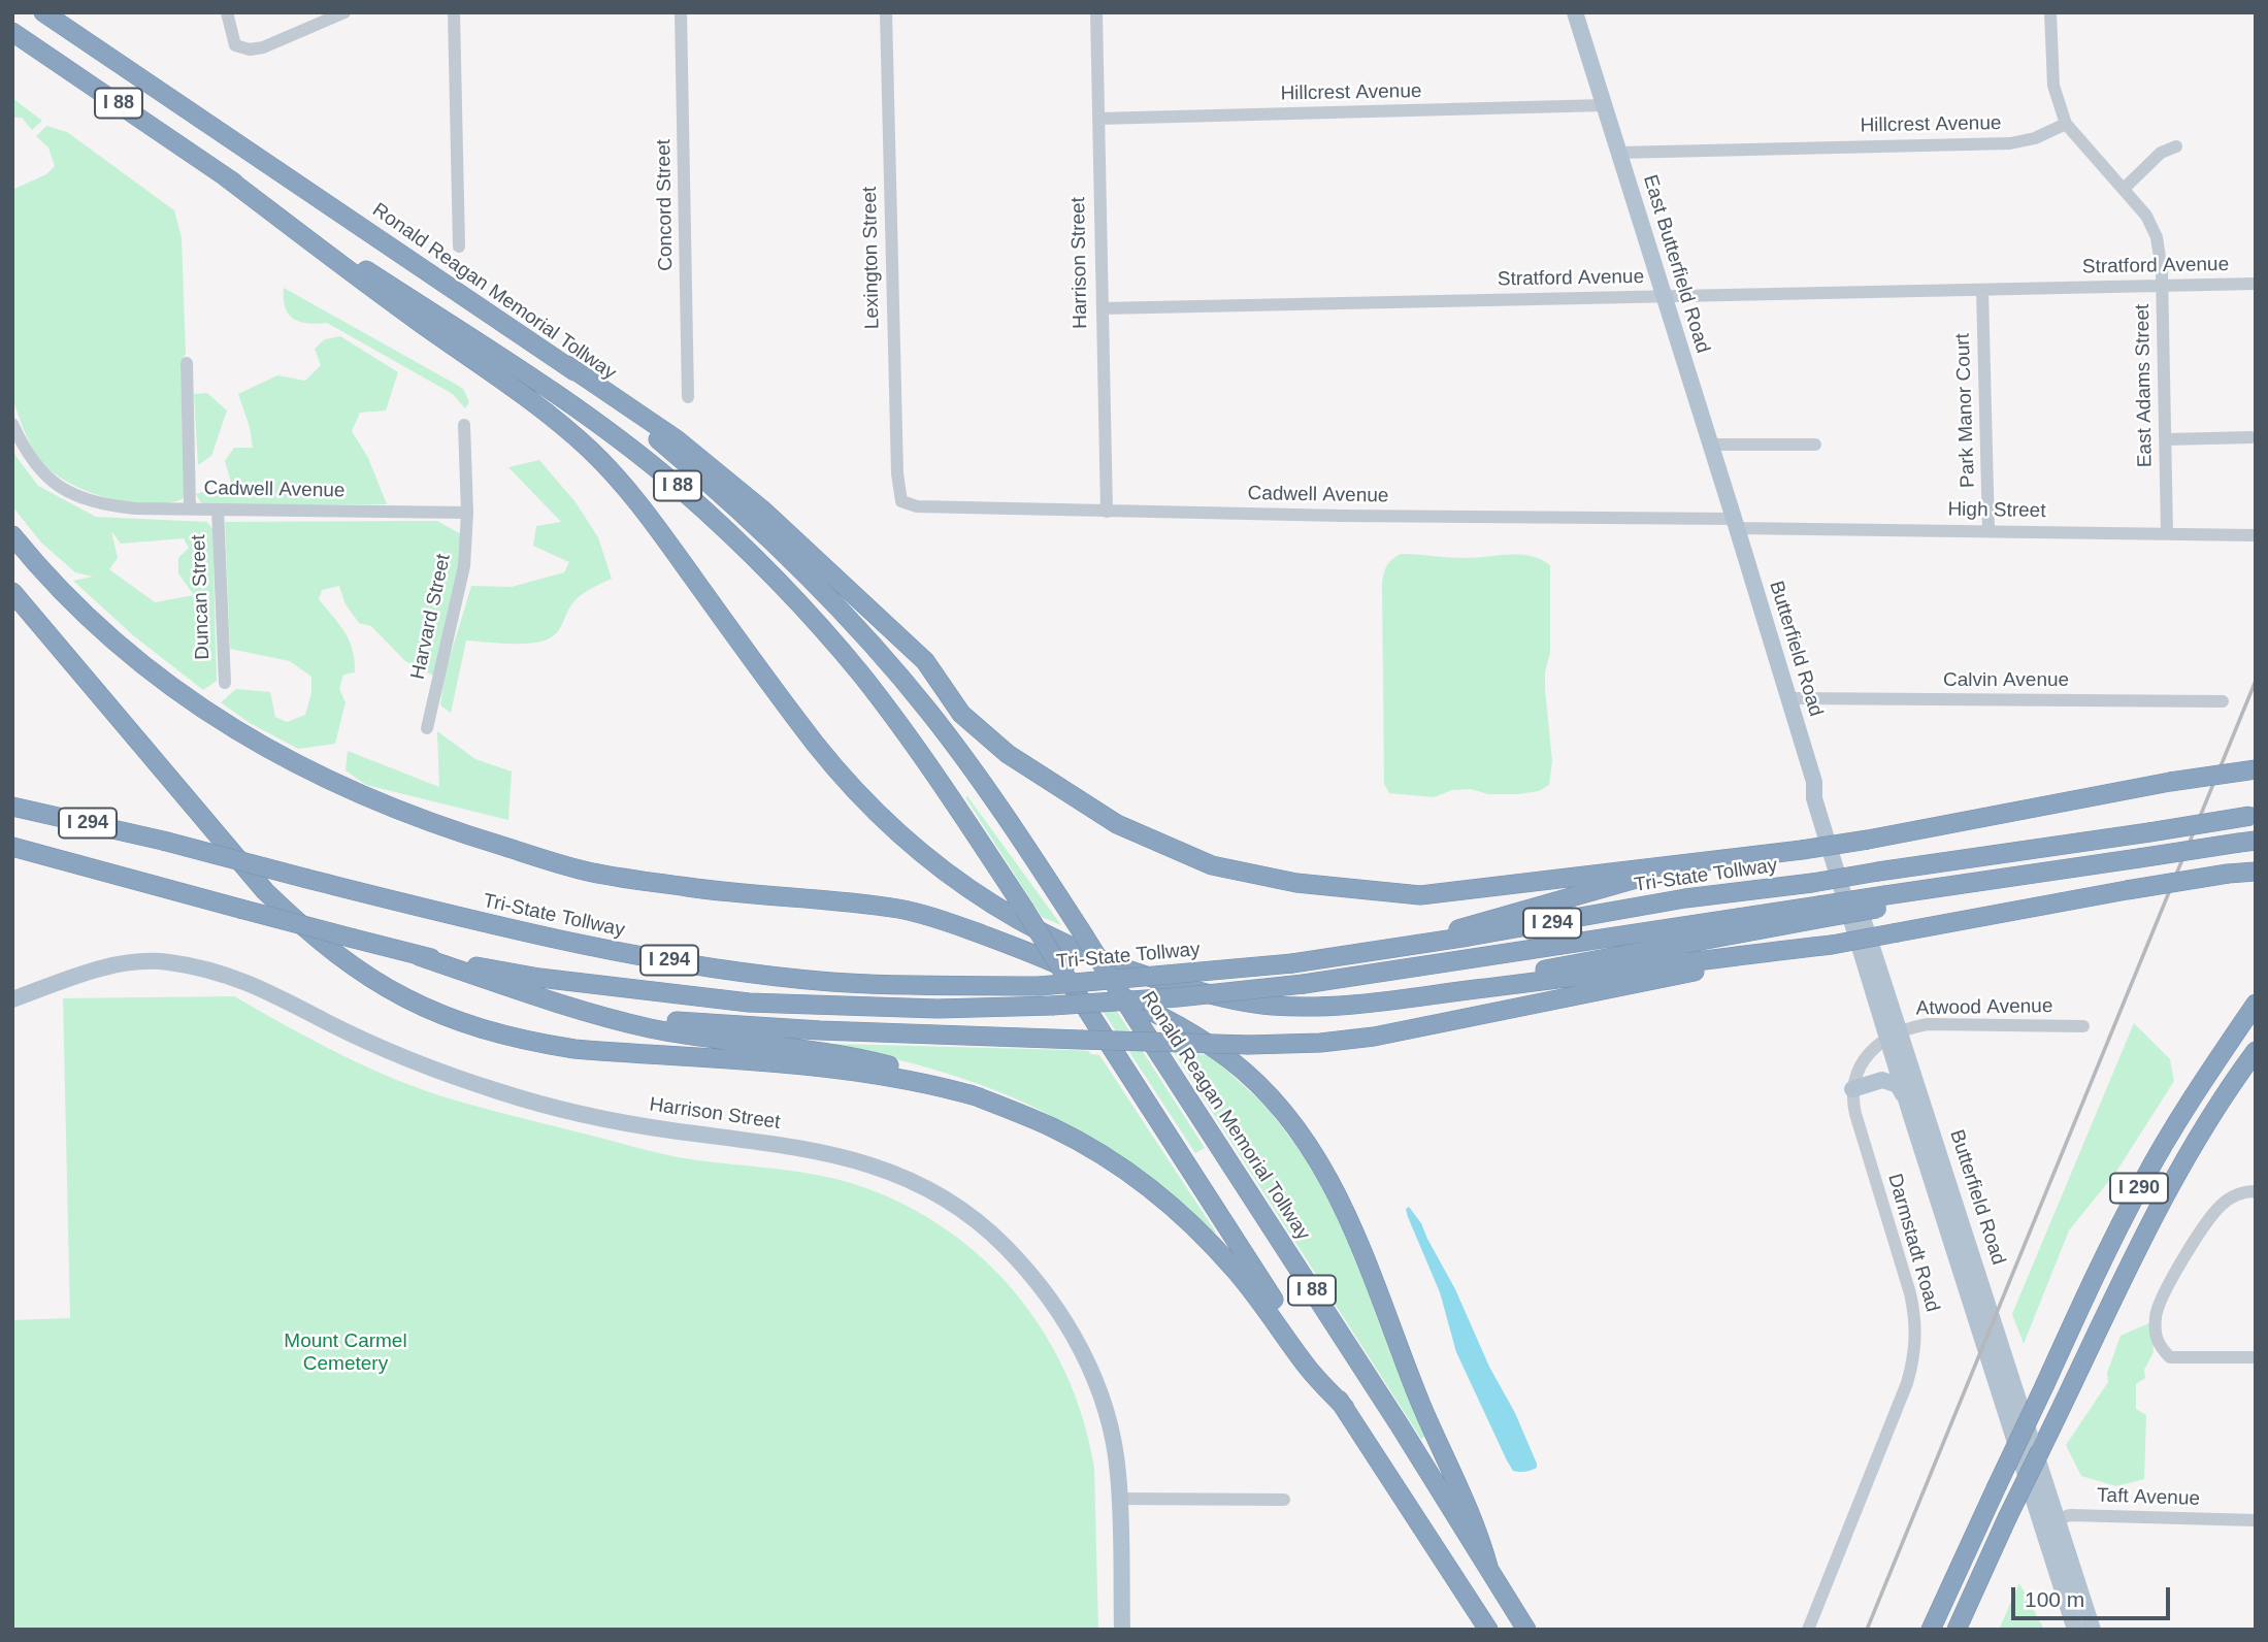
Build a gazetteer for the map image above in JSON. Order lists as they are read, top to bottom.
{
  "streets": {
    "highway": [
      "I 88",
      "Ronald Reagan Memorial Tollway",
      "I 294",
      "Tri-State Tollway",
      "I 290"
    ],
    "main road": ["Harrison Street", "East Butterfield Road", "Butterfield Road"],
    "street": [
      "Hillcrest Avenue",
      "Concord Street",
      "Lexington Street",
      "Stratford Avenue",
      "East Adams Street",
      "Park Manor Court",
      "Cadwell Avenue",
      "High Street",
      "Duncan Street",
      "Harvard Street",
      "Calvin Avenue",
      "Atwood Avenue",
      "Darmstadt Road",
      "Taft Avenue"
    ]
  },
  "crossings": [
    ["Hillcrest Avenue", "Harrison Street"],
    ["Hillcrest Avenue", "East Butterfield Road"],
    ["Hillcrest Avenue", "East Adams Street"],
    ["Lexington Street", "Cadwell Avenue"],
    ["Harrison Street", "Stratford Avenue"],
    ["Harrison Street", "Cadwell Avenue"],
    ["East Butterfield Road", "Stratford Avenue"],
    ["East Butterfield Road", "Cadwell Avenue"],
    ["East Butterfield Road", "High Street"],
    ["East Butterfield Road", "Butterfield Road"],
    ["Stratford Avenue", "East Adams Street"],
    ["Stratford Avenue", "Park Manor Court"],
    ["East Adams Street", "High Street"],
    ["Park Manor Court", "High Street"],
    ["Cadwell Avenue", "High Street"],
    ["Cadwell Avenue", "Duncan Street"],
    ["Cadwell Avenue", "Harvard Street"],
    ["Cadwell Avenue", "Butterfield Road"],
    ["High Street", "Butterfield Road"],
    ["Butterfield Road", "Calvin Avenue"],
    ["Butterfield Road", "Atwood Avenue"],
    ["Butterfield Road", "Taft Avenue"]
  ],
  "parks": ["Mount Carmel Cemetery"],
  "scale_bar": "100 m"
}
